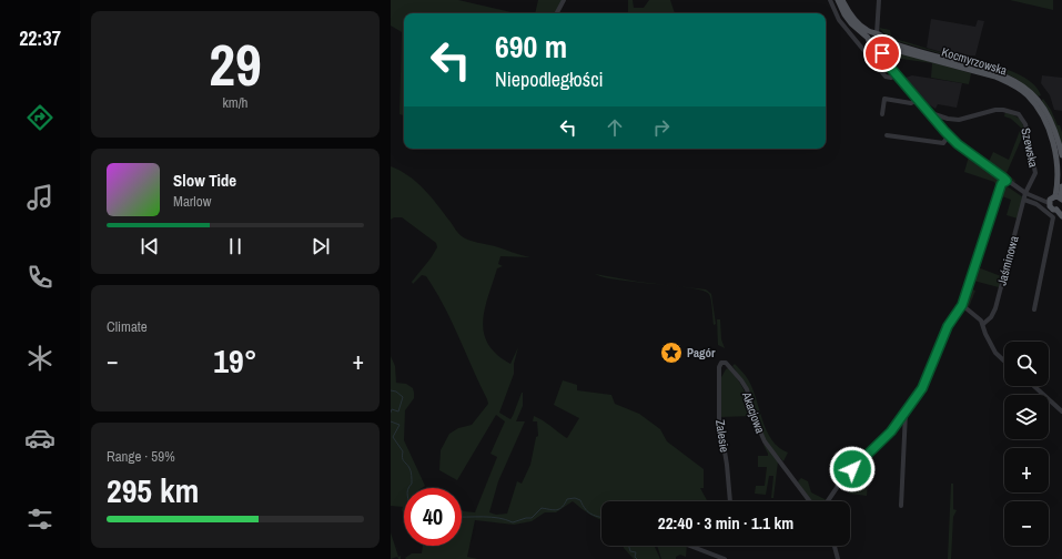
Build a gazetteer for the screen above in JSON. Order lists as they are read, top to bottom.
{
  "streets": {
    "main road": ["Kocmyrzowska"],
    "street": [
      "Szewska",
      "Jaśminowa",
      "Akacjowa",
      "Zalesie"
    ]
  },
  "crossings": [
    ["Szewska", "Jaśminowa"],
    ["Akacjowa", "Zalesie"]
  ],
  "places": {
    "place": ["Pagór"]
  },
  "page": {
    "tabs": "22:37",
    "tile": [
      ["29", "km/h"],
      "Climate",
      ["Range · 59%", "295 km"]
    ],
    "turn": ["690 m", "Niepodległości"],
    "song": ["Slow Tide", "Marlow"],
    "map_buttons": ["+", "−"],
    "heat": ["−", "19°", "+"],
    "limit": "40",
    "trip": "22:40 · 3 min · 1.1 km"
  }
}
